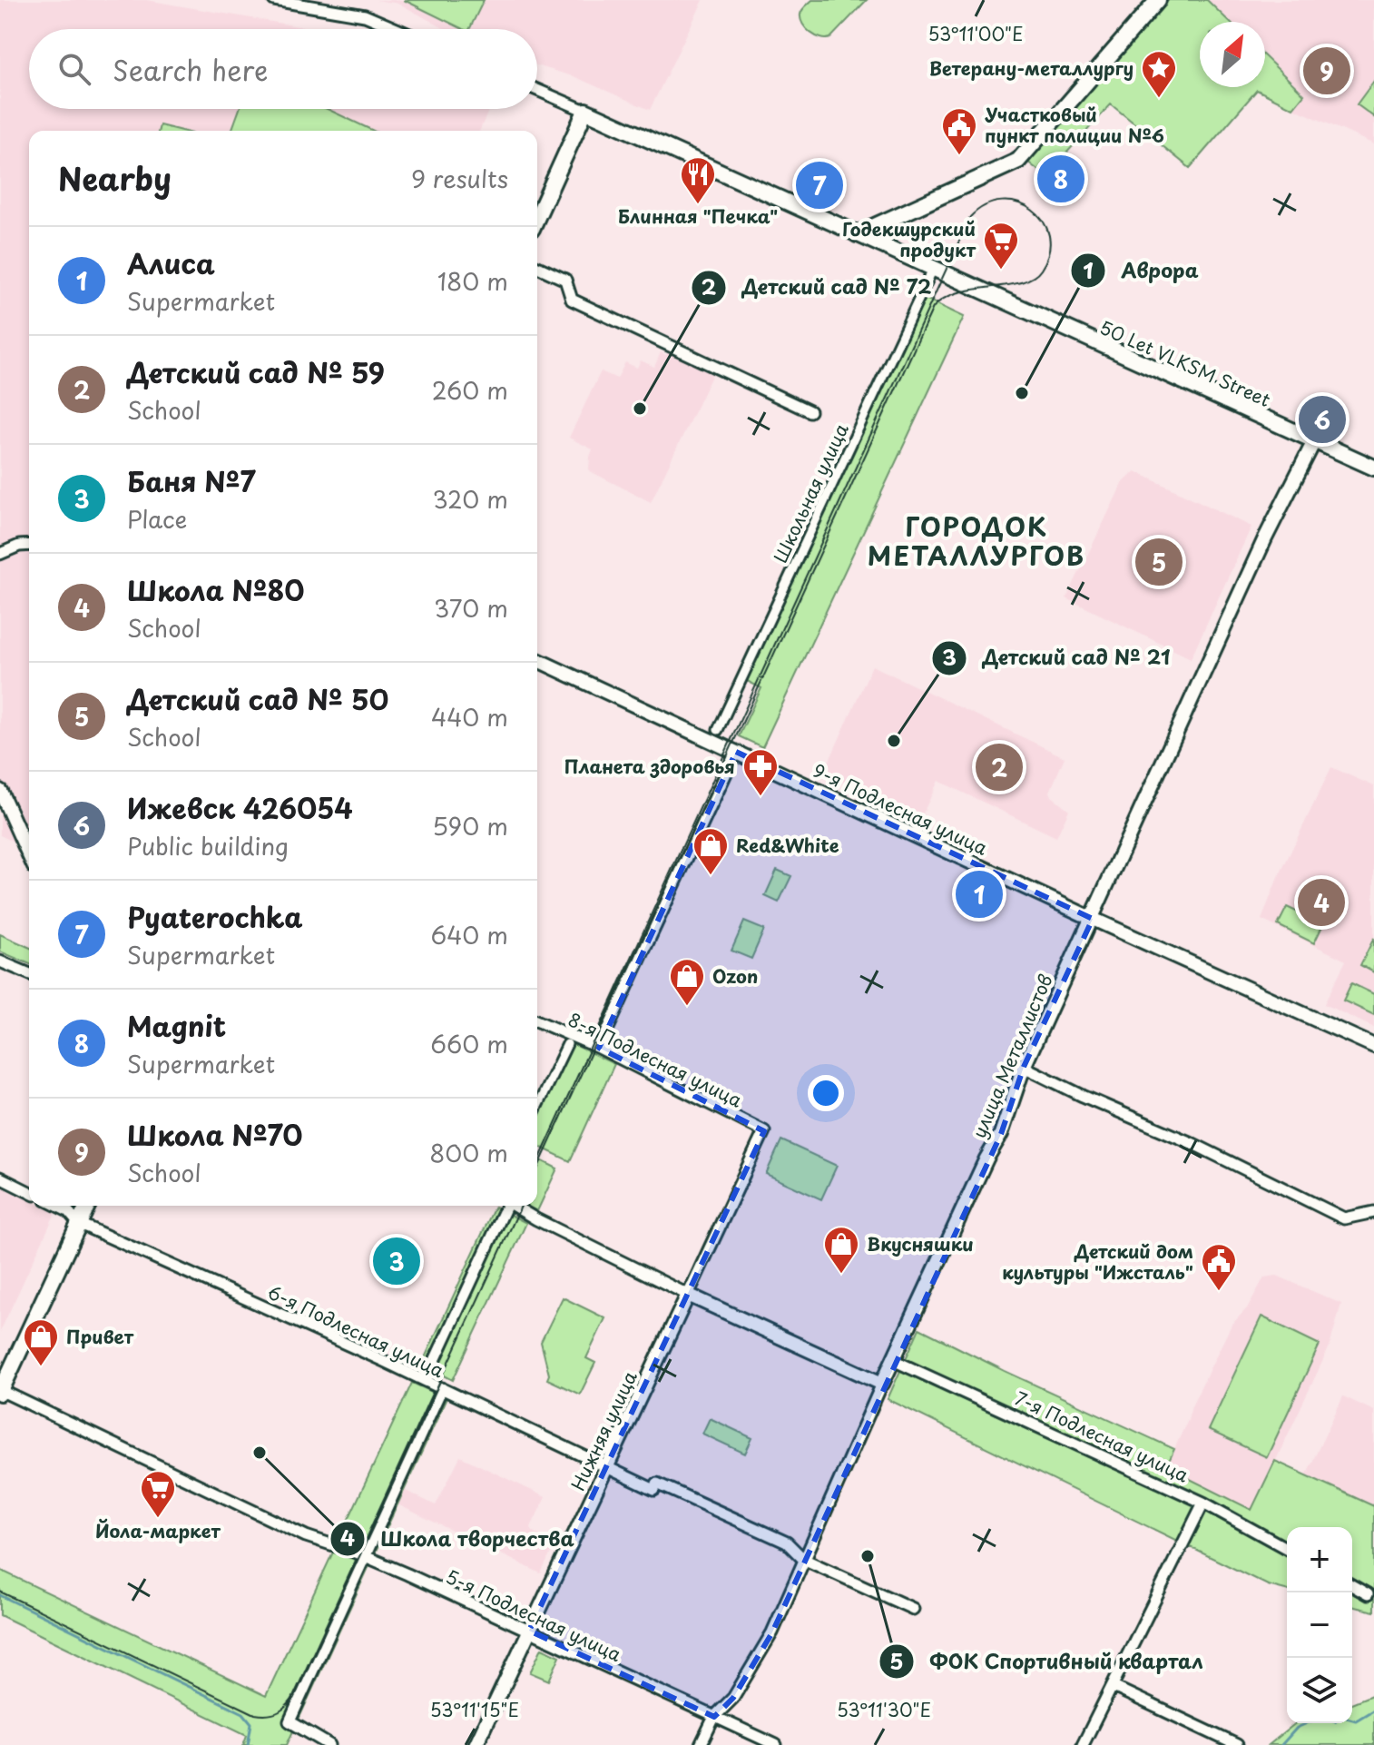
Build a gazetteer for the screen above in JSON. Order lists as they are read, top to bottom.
{
  "streets": {
    "main road": ["50 Let VLKSM Street"],
    "street": [
      "Школьная улица",
      "9-я Подлесная улица",
      "улица Металлистов",
      "8-я Подлесная улица",
      "6-я Подлесная улица",
      "Нижняя улица",
      "7-я Подлесная улица",
      "5-я Подлесная улица"
    ]
  },
  "crossings": [
    ["50 Let VLKSM Street", "Школьная улица"],
    ["50 Let VLKSM Street", "улица Металлистов"],
    ["9-я Подлесная улица", "улица Металлистов"],
    ["улица Металлистов", "6-я Подлесная улица"],
    ["улица Металлистов", "7-я Подлесная улица"],
    ["улица Металлистов", "5-я Подлесная улица"],
    ["8-я Подлесная улица", "Нижняя улица"],
    ["6-я Подлесная улица", "Нижняя улица"],
    ["Нижняя улица", "5-я Подлесная улица"]
  ],
  "districts": ["ГОРОДОК МЕТАЛЛУРГОВ"],
  "places": {
    "place": ["Ветерану-металлургу"],
    "public building": ["Участковый пункт полиции №6", "Детский дом культуры \"Ижсталь\""],
    "restaurant": ["Блинная \"Печка\""],
    "supermarket": ["Годекшурский продукт", "Йола-маркет"],
    "other": [
      "Аврора",
      "Детский сад № 72",
      "Детский сад № 21",
      "Школа творчества",
      "ФОК Спортивный квартал"
    ],
    "pharmacy": ["Планета здоровья"],
    "shop": [
      "Red&White",
      "Ozon",
      "Вкусняшки",
      "Привет"
    ]
  },
  "north": "top right",
  "page": {
    "search": "Search here",
    "pins": [
      "9",
      "8",
      "7",
      "6",
      "5",
      "2",
      "1",
      "4",
      "3"
    ],
    "heading": ["Nearby", "9 results"],
    "list": [
      {
        "mark": "1",
        "name": "Алиса",
        "note": "Supermarket",
        "value": "180 m"
      },
      {
        "mark": "2",
        "name": "Детский сад № 59",
        "note": "School",
        "value": "260 m"
      },
      {
        "mark": "3",
        "name": "Баня №7",
        "note": "Place",
        "value": "320 m"
      },
      {
        "mark": "4",
        "name": "Школа №80",
        "note": "School",
        "value": "370 m"
      },
      {
        "mark": "5",
        "name": "Детский сад № 50",
        "note": "School",
        "value": "440 m"
      },
      {
        "mark": "6",
        "name": "Ижевск 426054",
        "note": "Public building",
        "value": "590 m"
      },
      {
        "mark": "7",
        "name": "Pyaterochka",
        "note": "Supermarket",
        "value": "640 m"
      },
      {
        "mark": "8",
        "name": "Magnit",
        "note": "Supermarket",
        "value": "660 m"
      },
      {
        "mark": "9",
        "name": "Школа №70",
        "note": "School",
        "value": "800 m"
      }
    ],
    "map_buttons": ["+", "−"]
  },
  "coordinates": ["53°11'00\"E", "53°11'15\"E", "53°11'30\"E"]
}
